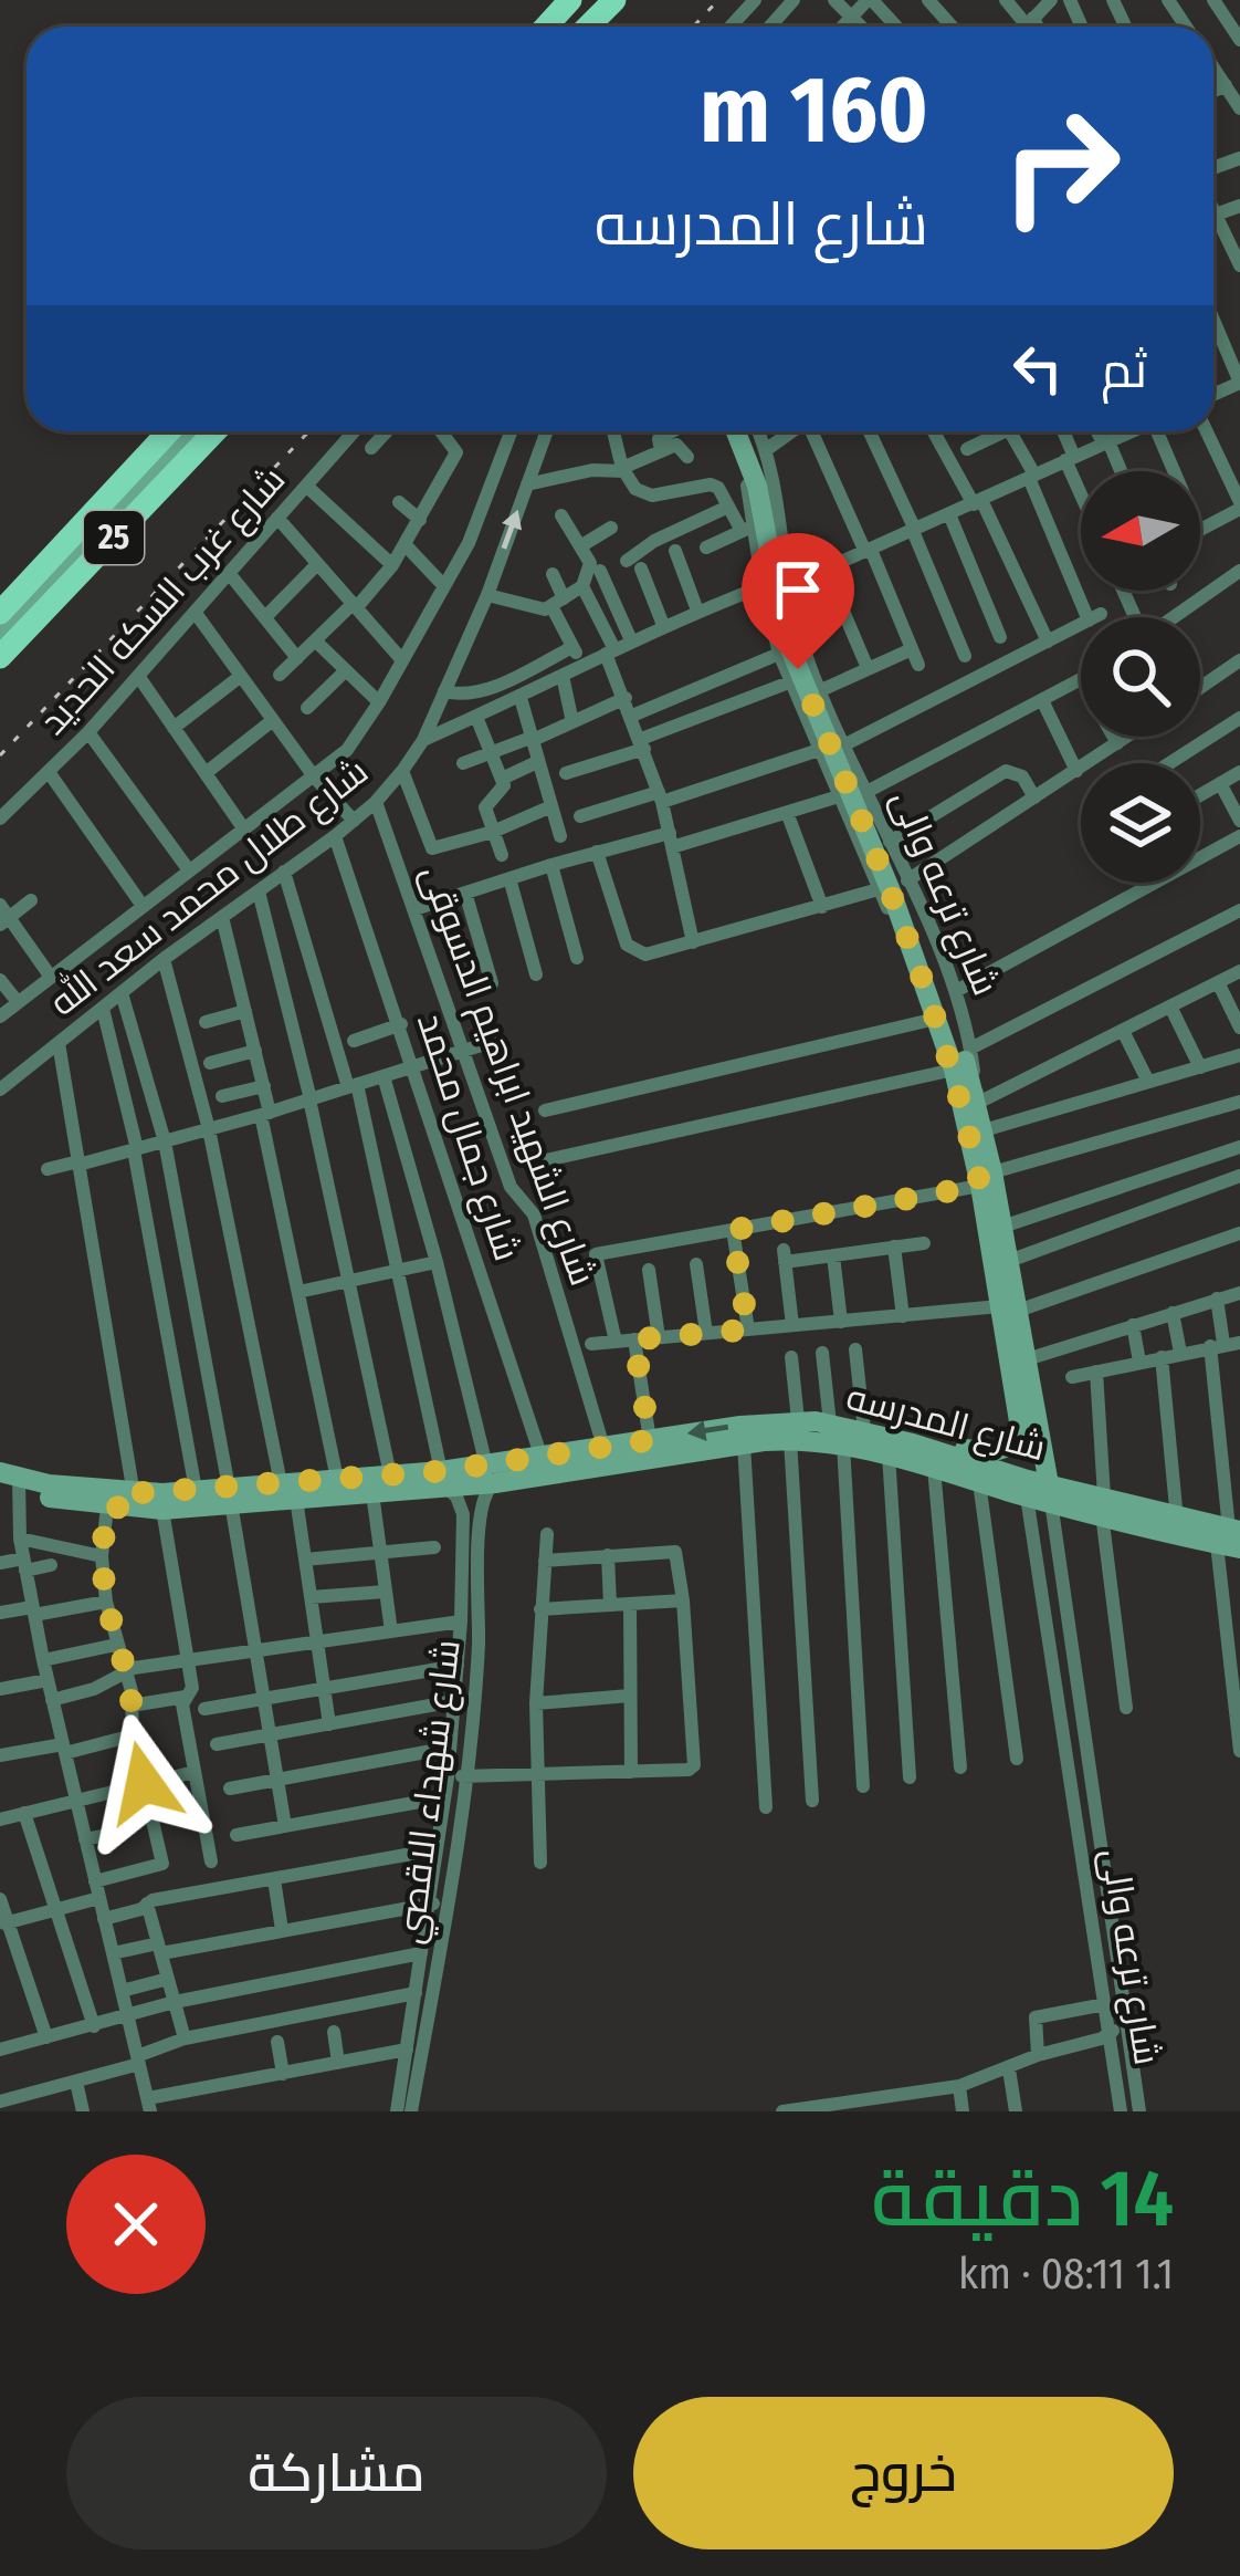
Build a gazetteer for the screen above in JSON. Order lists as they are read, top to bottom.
{
  "streets": {
    "highway": ["25"],
    "main road": ["شارع ترعه والى", "شارع المدرسه"],
    "street": [
      "شارع غرب السكه الحديد",
      "شارع طلال محمد سعد الله",
      "شارع الشهيد ابراهيم الدسوقى",
      "شارع جمال محمد",
      "شارع شهداء الاقصي"
    ]
  },
  "crossings": [
    ["شارع طلال محمد سعد الله", "شارع الشهيد ابراهيم الدسوقى"],
    ["شارع طلال محمد سعد الله", "شارع جمال محمد"],
    ["شارع طلال محمد سعد الله", "شارع شهداء الاقصي"],
    ["شارع ترعه والى", "شارع المدرسه"],
    ["شارع الشهيد ابراهيم الدسوقى", "شارع المدرسه"],
    ["شارع جمال محمد", "شارع المدرسه"],
    ["شارع المدرسه", "شارع شهداء الاقصي"]
  ],
  "north": "left",
  "page": {
    "turn": ["160 m", "شارع المدرسه"],
    "then": "ثم",
    "heading": ["14 دقيقة", "1.1 km · 08:11"],
    "buttons": ["خروج", "مشاركة"]
  }
}
